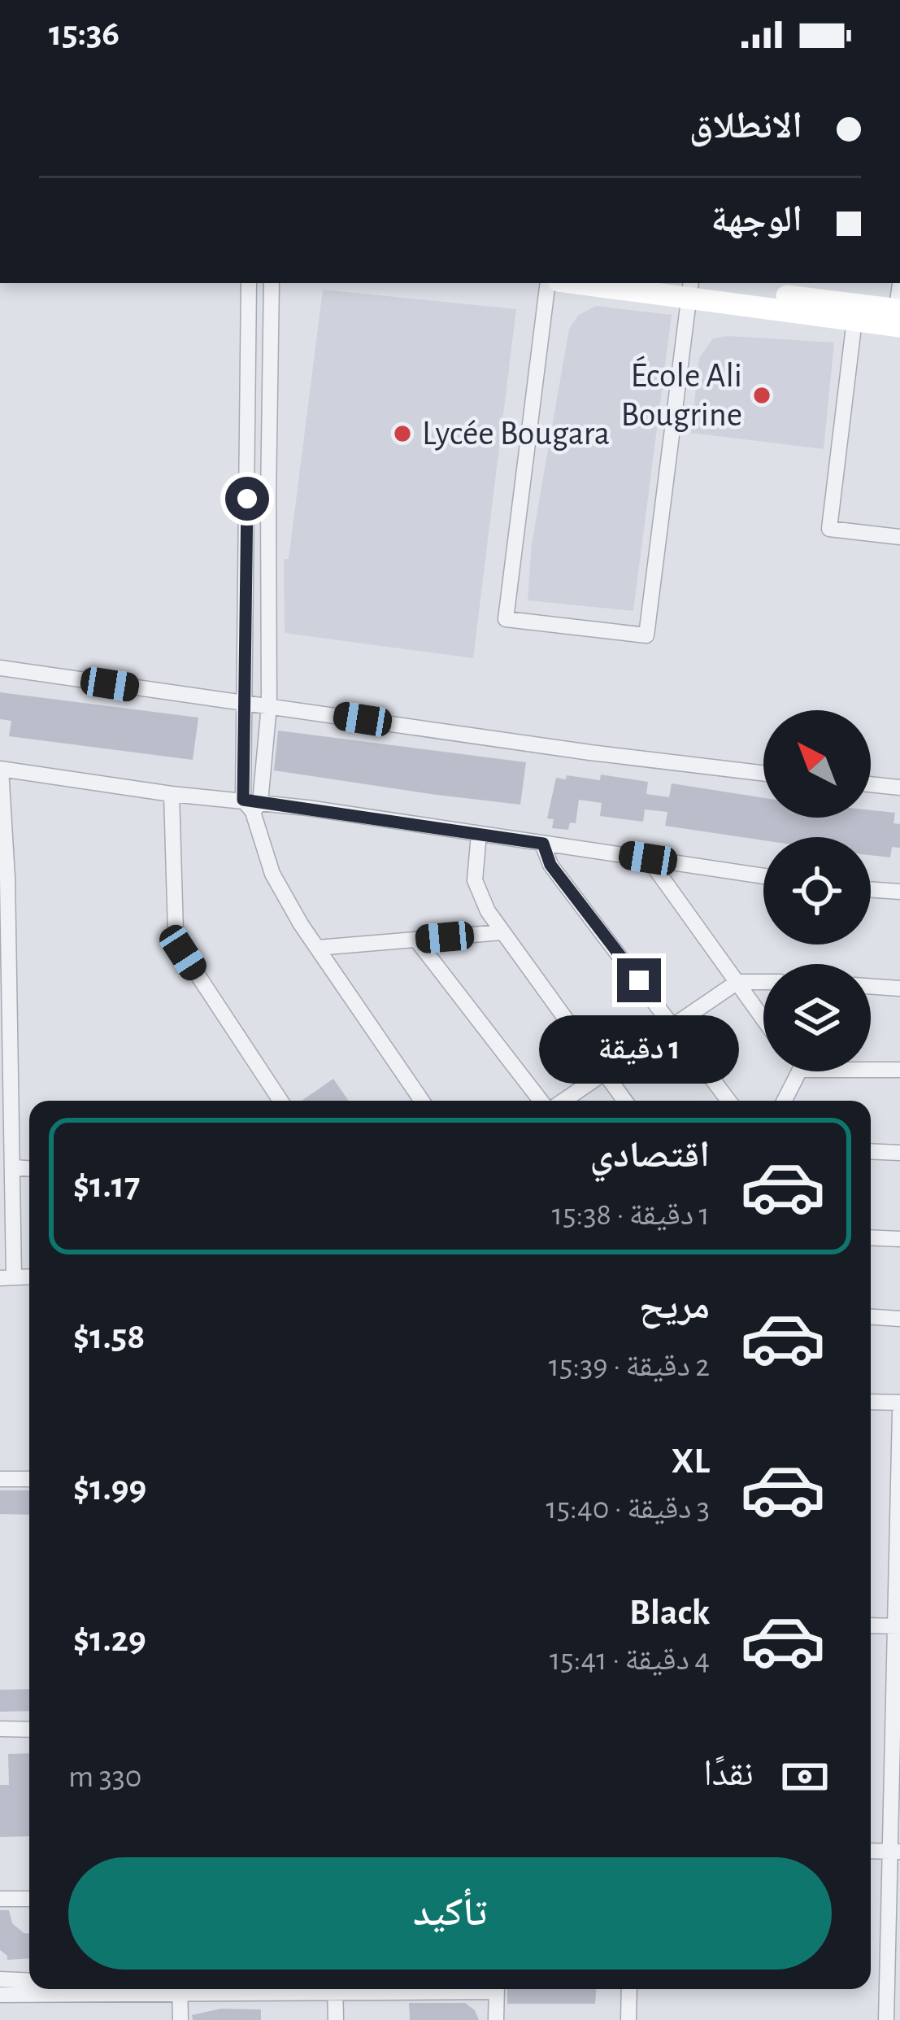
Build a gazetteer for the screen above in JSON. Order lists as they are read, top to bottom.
{
  "places": ["École Ali Bougrine", "Lycée Bougara"],
  "north": "top left",
  "page": {
    "status": "15:36",
    "banner": ["الانطلاق", "الوجهة"],
    "bubble": "1 دقيقة",
    "list": [
      {
        "name": "اقتصادي",
        "note": "1 دقيقة · 15:38",
        "value": "$1.17"
      },
      {
        "name": "مريح",
        "note": "2 دقيقة · 15:39",
        "value": "$1.58"
      },
      {
        "name": "XL",
        "note": "3 دقيقة · 15:40",
        "value": "$1.99"
      },
      {
        "name": "Black",
        "note": "4 دقيقة · 15:41",
        "value": "$1.29"
      }
    ],
    "pay": ["نقدًا", "330 m"],
    "buttons": "تأكيد"
  }
}
